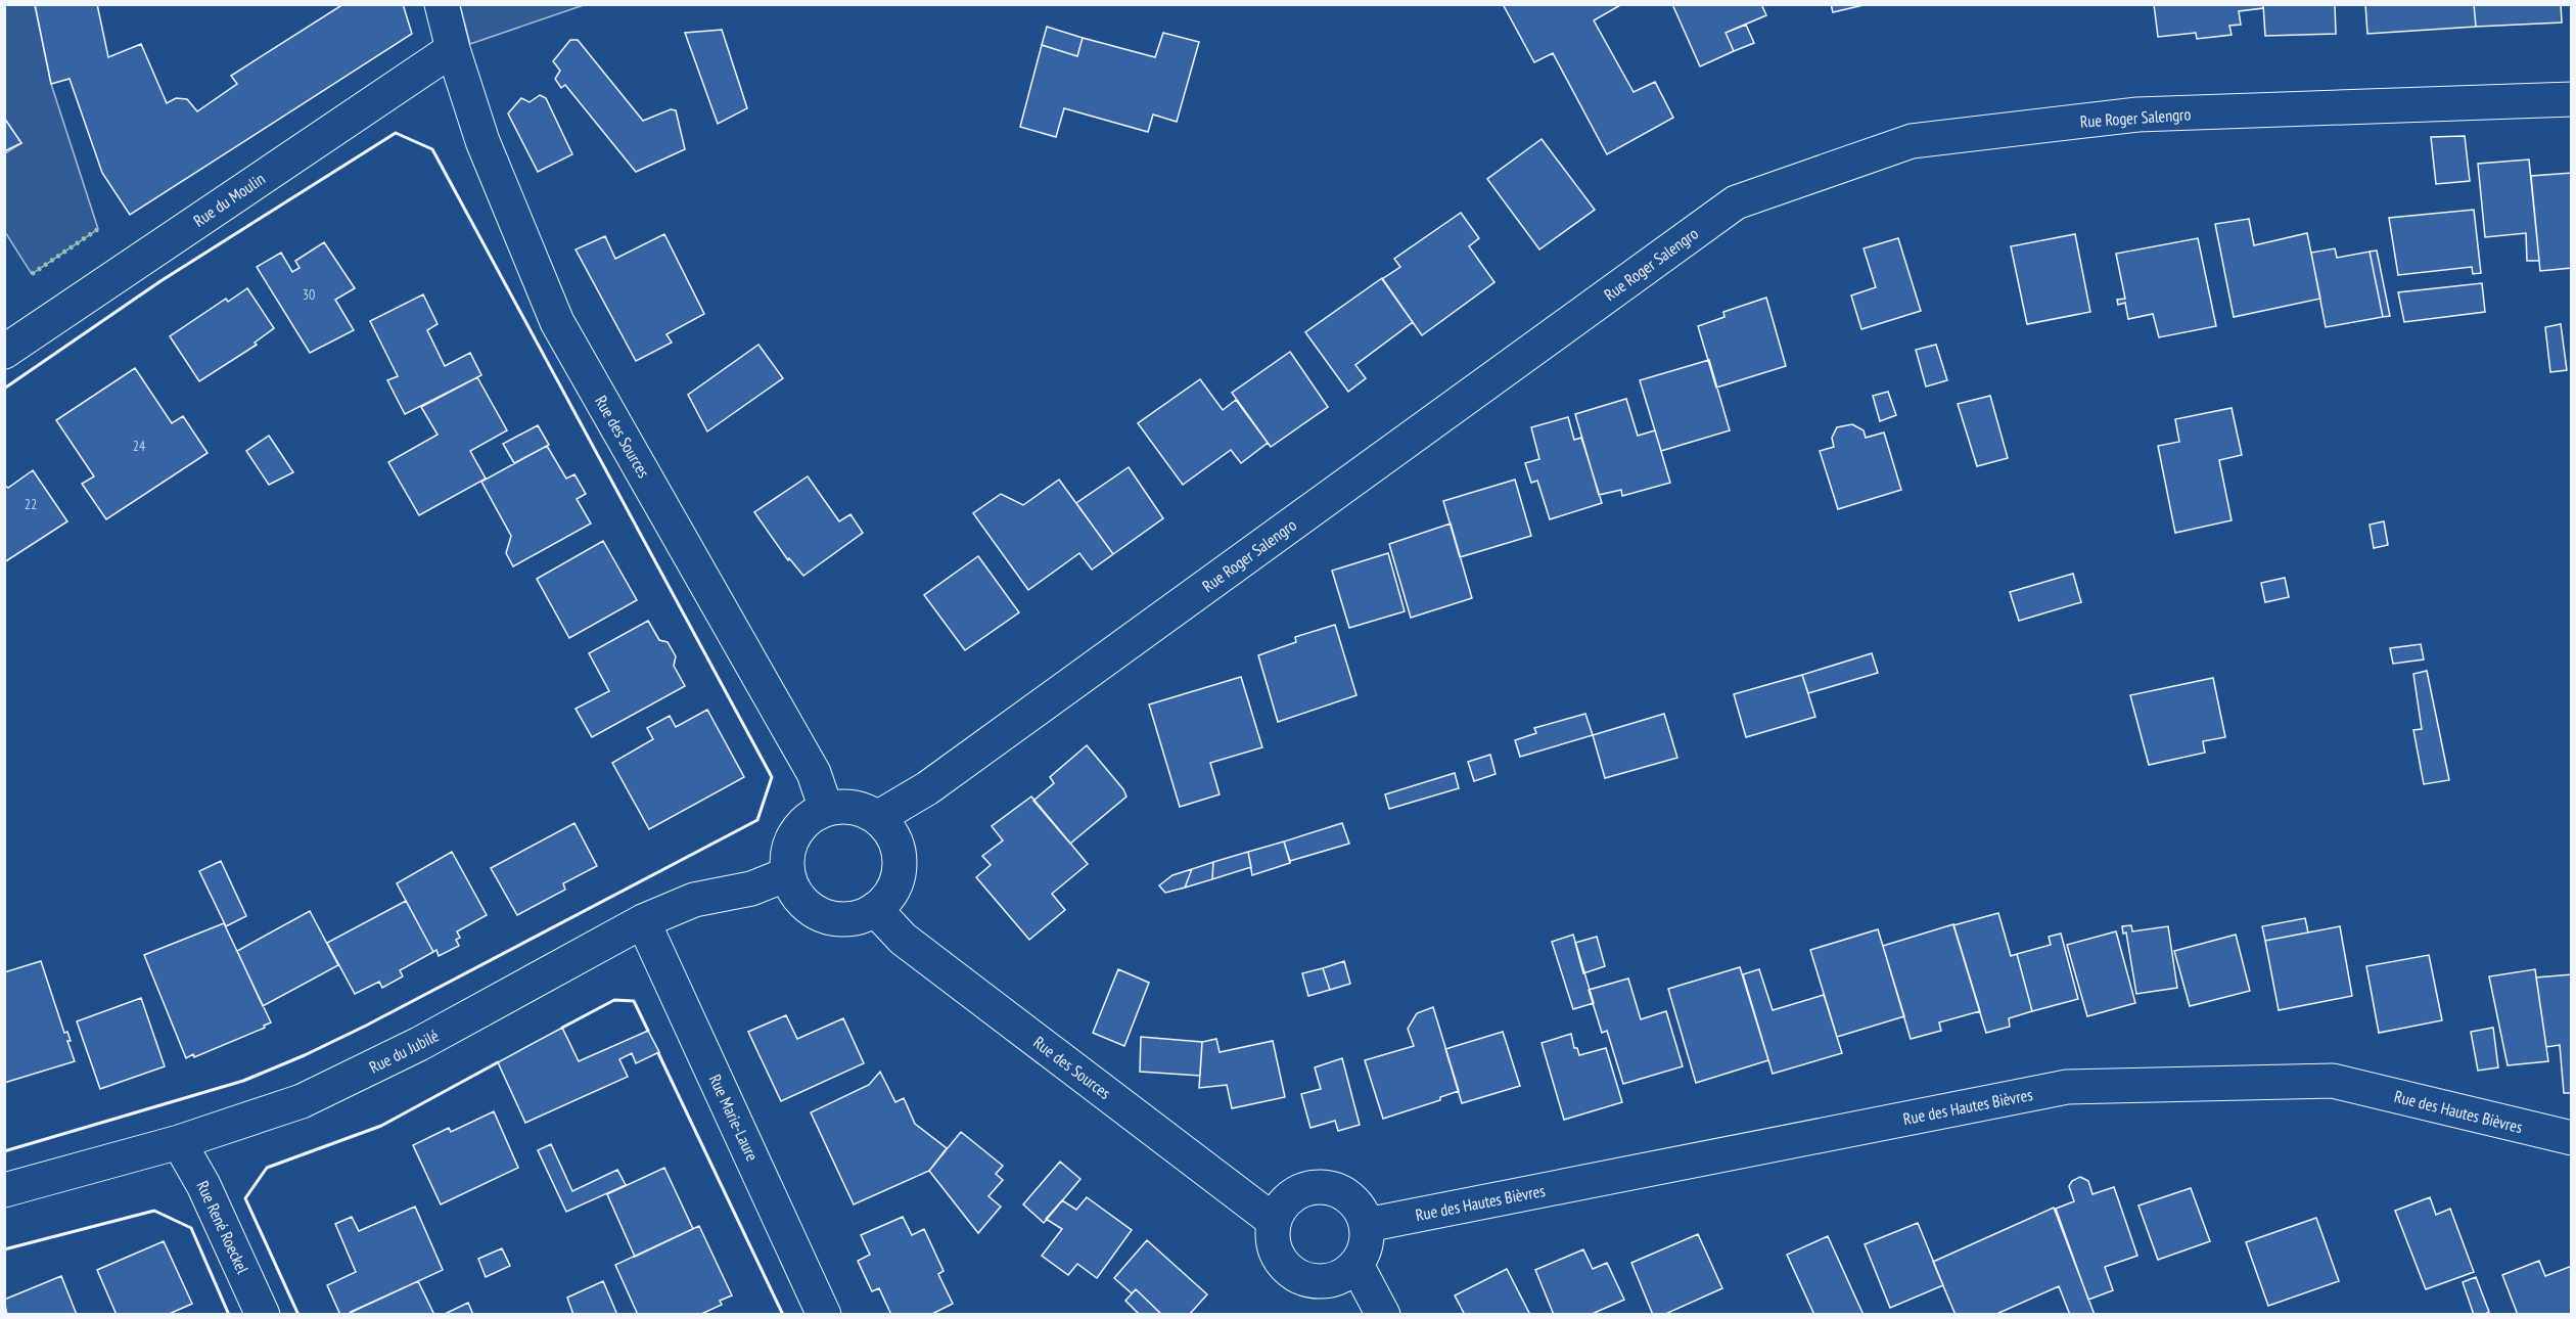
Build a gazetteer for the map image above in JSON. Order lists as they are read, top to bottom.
{
  "streets": {
    "street": [
      "Rue Roger Salengro",
      "Rue du Moulin",
      "Rue des Sources",
      "Rue du Jubilé",
      "Rue des Hautes Bièvres",
      "Rue Marie-Laure",
      "Rue René Roeckel"
    ]
  },
  "crossings": [
    ["Rue Roger Salengro", "Rue des Sources"],
    ["Rue Roger Salengro", "Rue du Jubilé"],
    ["Rue du Moulin", "Rue des Sources"],
    ["Rue des Sources", "Rue du Jubilé"],
    ["Rue des Sources", "Rue des Hautes Bièvres"],
    ["Rue du Jubilé", "Rue Marie-Laure"],
    ["Rue du Jubilé", "Rue René Roeckel"]
  ],
  "house_numbers": ["30", "24", "22"]
}
